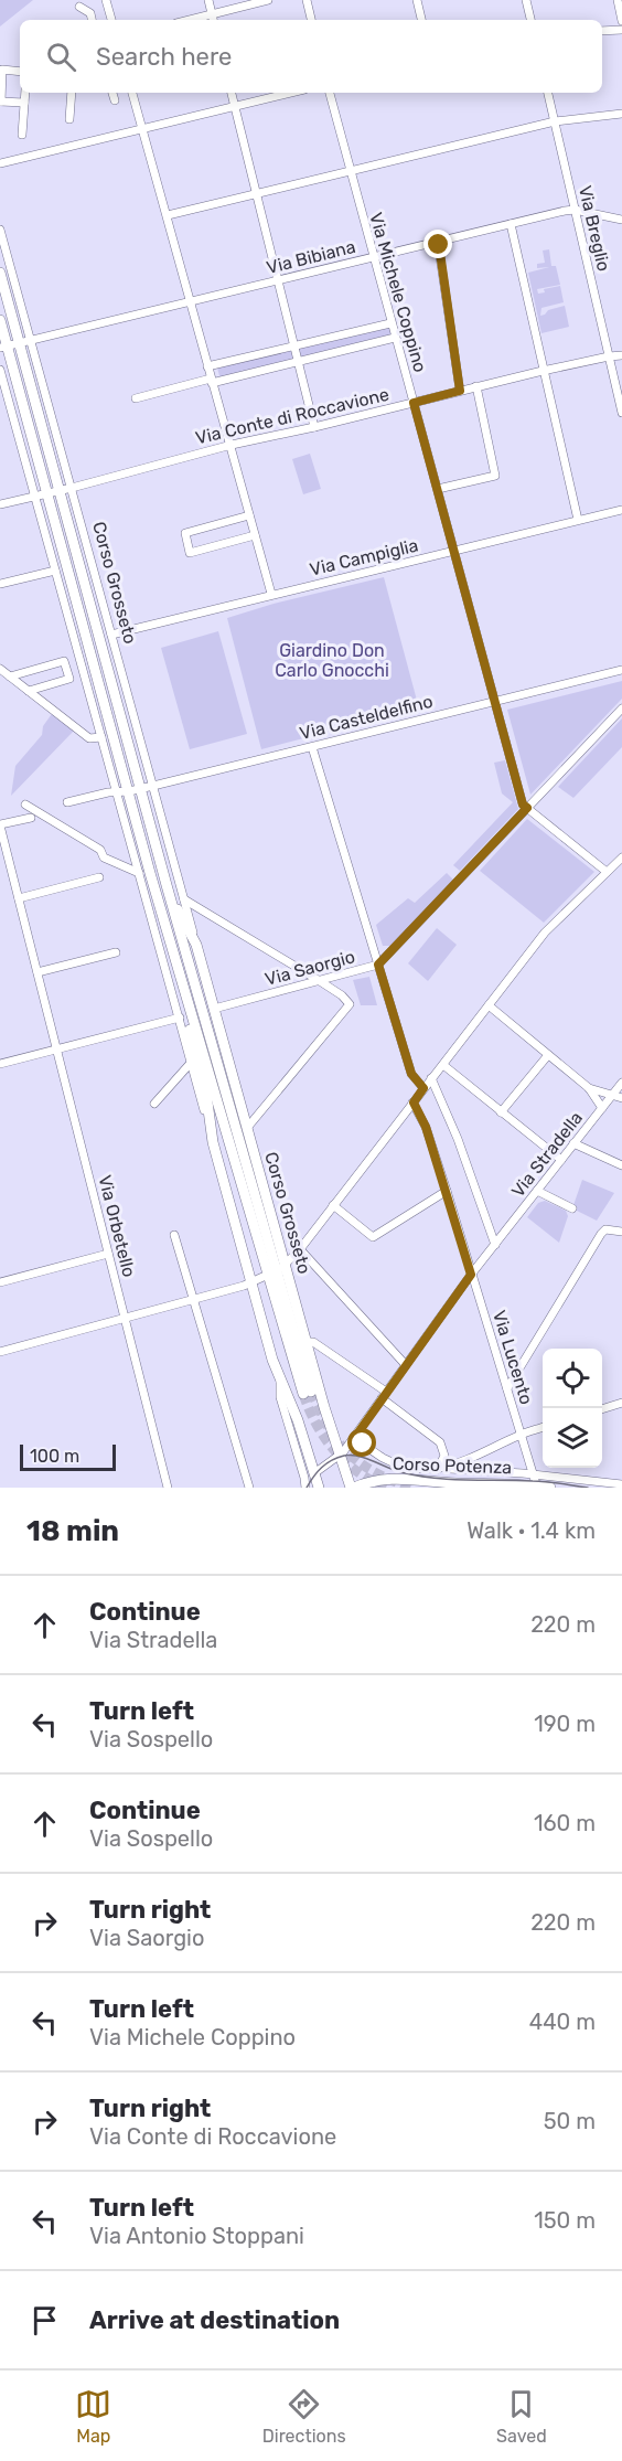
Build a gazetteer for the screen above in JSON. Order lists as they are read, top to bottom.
{
  "streets": {
    "main road": ["Corso Grosseto", "Corso Potenza"],
    "street": [
      "Via Breglio",
      "Via Bibiana",
      "Via Michele Coppino",
      "Via Conte di Roccavione",
      "Via Campiglia",
      "Via Casteldelfino",
      "Via Saorgio",
      "Via Stradella",
      "Via Orbetello",
      "Via Lucento"
    ]
  },
  "crossings": [
    ["Via Breglio", "Via Bibiana"],
    ["Via Breglio", "Via Conte di Roccavione"],
    ["Via Bibiana", "Via Michele Coppino"],
    ["Via Bibiana", "Corso Grosseto"],
    ["Via Michele Coppino", "Via Conte di Roccavione"],
    ["Via Michele Coppino", "Via Campiglia"],
    ["Via Michele Coppino", "Via Casteldelfino"],
    ["Via Michele Coppino", "Via Saorgio"],
    ["Via Conte di Roccavione", "Corso Grosseto"],
    ["Via Campiglia", "Corso Grosseto"],
    ["Corso Grosseto", "Via Casteldelfino"],
    ["Corso Grosseto", "Via Saorgio"],
    ["Corso Grosseto", "Via Stradella"],
    ["Corso Grosseto", "Corso Potenza"],
    ["Via Stradella", "Via Lucento"],
    ["Via Stradella", "Corso Potenza"],
    ["Via Lucento", "Corso Potenza"]
  ],
  "parks": ["Giardino Don Carlo Gnocchi"],
  "scale_bar": "100 m",
  "page": {
    "search": "Search here",
    "scale": "100 m",
    "heading": ["18 min", "Walk · 1.4 km"],
    "list": [
      ["Continue", "Via Stradella", "220 m"],
      ["Turn left", "Via Sospello", "190 m"],
      ["Continue", "Via Sospello", "160 m"],
      ["Turn right", "Via Saorgio", "220 m"],
      ["Turn left", "Via Michele Coppino", "440 m"],
      ["Turn right", "Via Conte di Roccavione", "50 m"],
      ["Turn left", "Via Antonio Stoppani", "150 m"],
      "Arrive at destination"
    ],
    "nav": ["Map", "Directions", "Saved"]
  }
}
